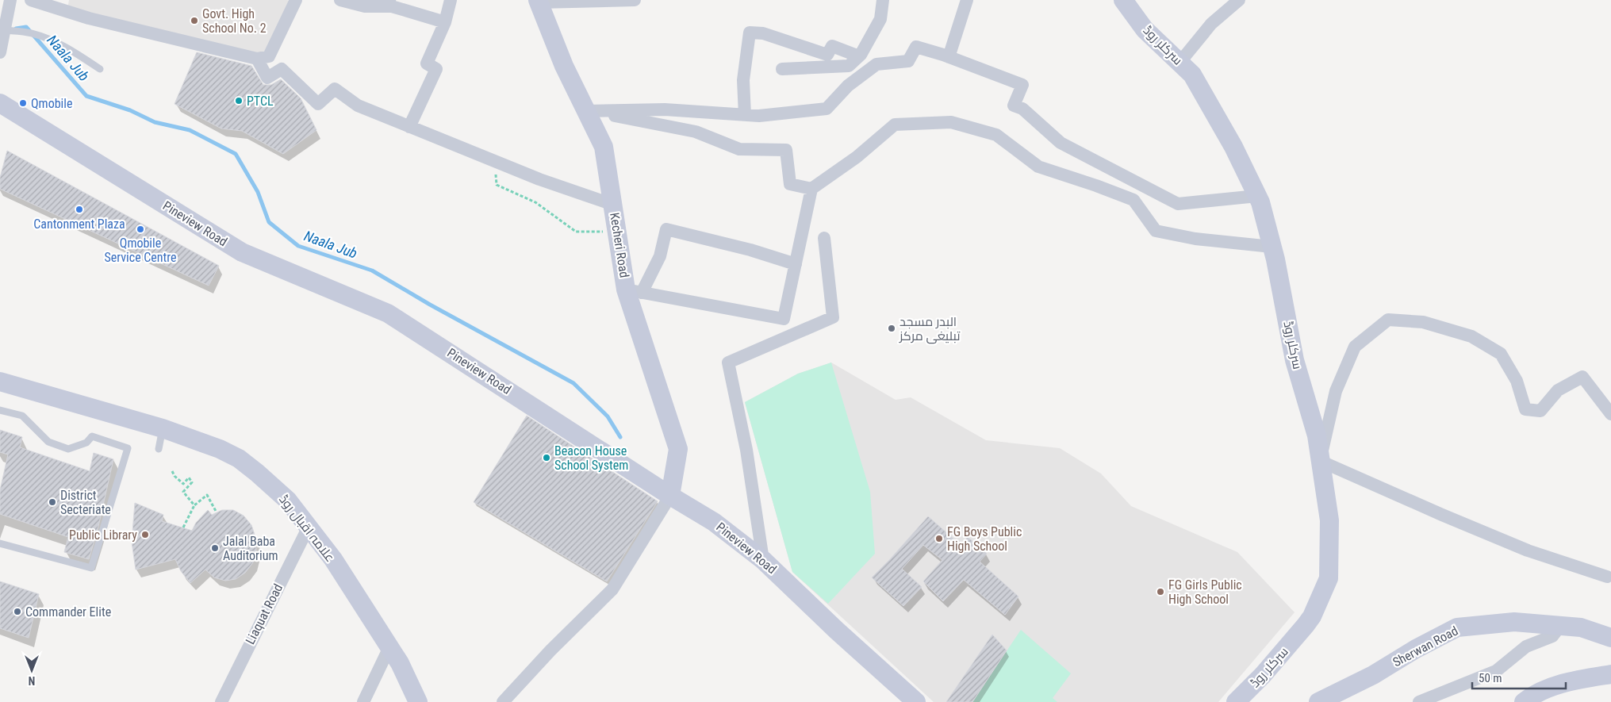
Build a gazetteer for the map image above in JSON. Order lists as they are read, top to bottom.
{
  "streets": {
    "street": [
      "سرکلر روڈ",
      "Pineview Road",
      "Kecheri Road",
      "علامہ اقبال روڈ",
      "Liaquat Road",
      "Sherwan Road"
    ]
  },
  "crossings": [
    ["Pineview Road", "Kecheri Road"],
    ["علامہ اقبال روڈ", "Liaquat Road"]
  ],
  "water": ["Naala Jub"],
  "places": [
    "Govt. High School No. 2",
    "PTCL",
    "Qmobile",
    "Cantonment Plaza",
    "Qmobile Service Centre",
    "البدر مسجد تبلیغی مرکز",
    "Beacon House School System",
    "District Secteriate",
    "Public Library",
    "FG Boys Public High School",
    "Jalal Baba Auditorium",
    "FG Girls Public High School",
    "Commander Elite"
  ],
  "scale_bar": "50 m",
  "north": "bottom"
}
